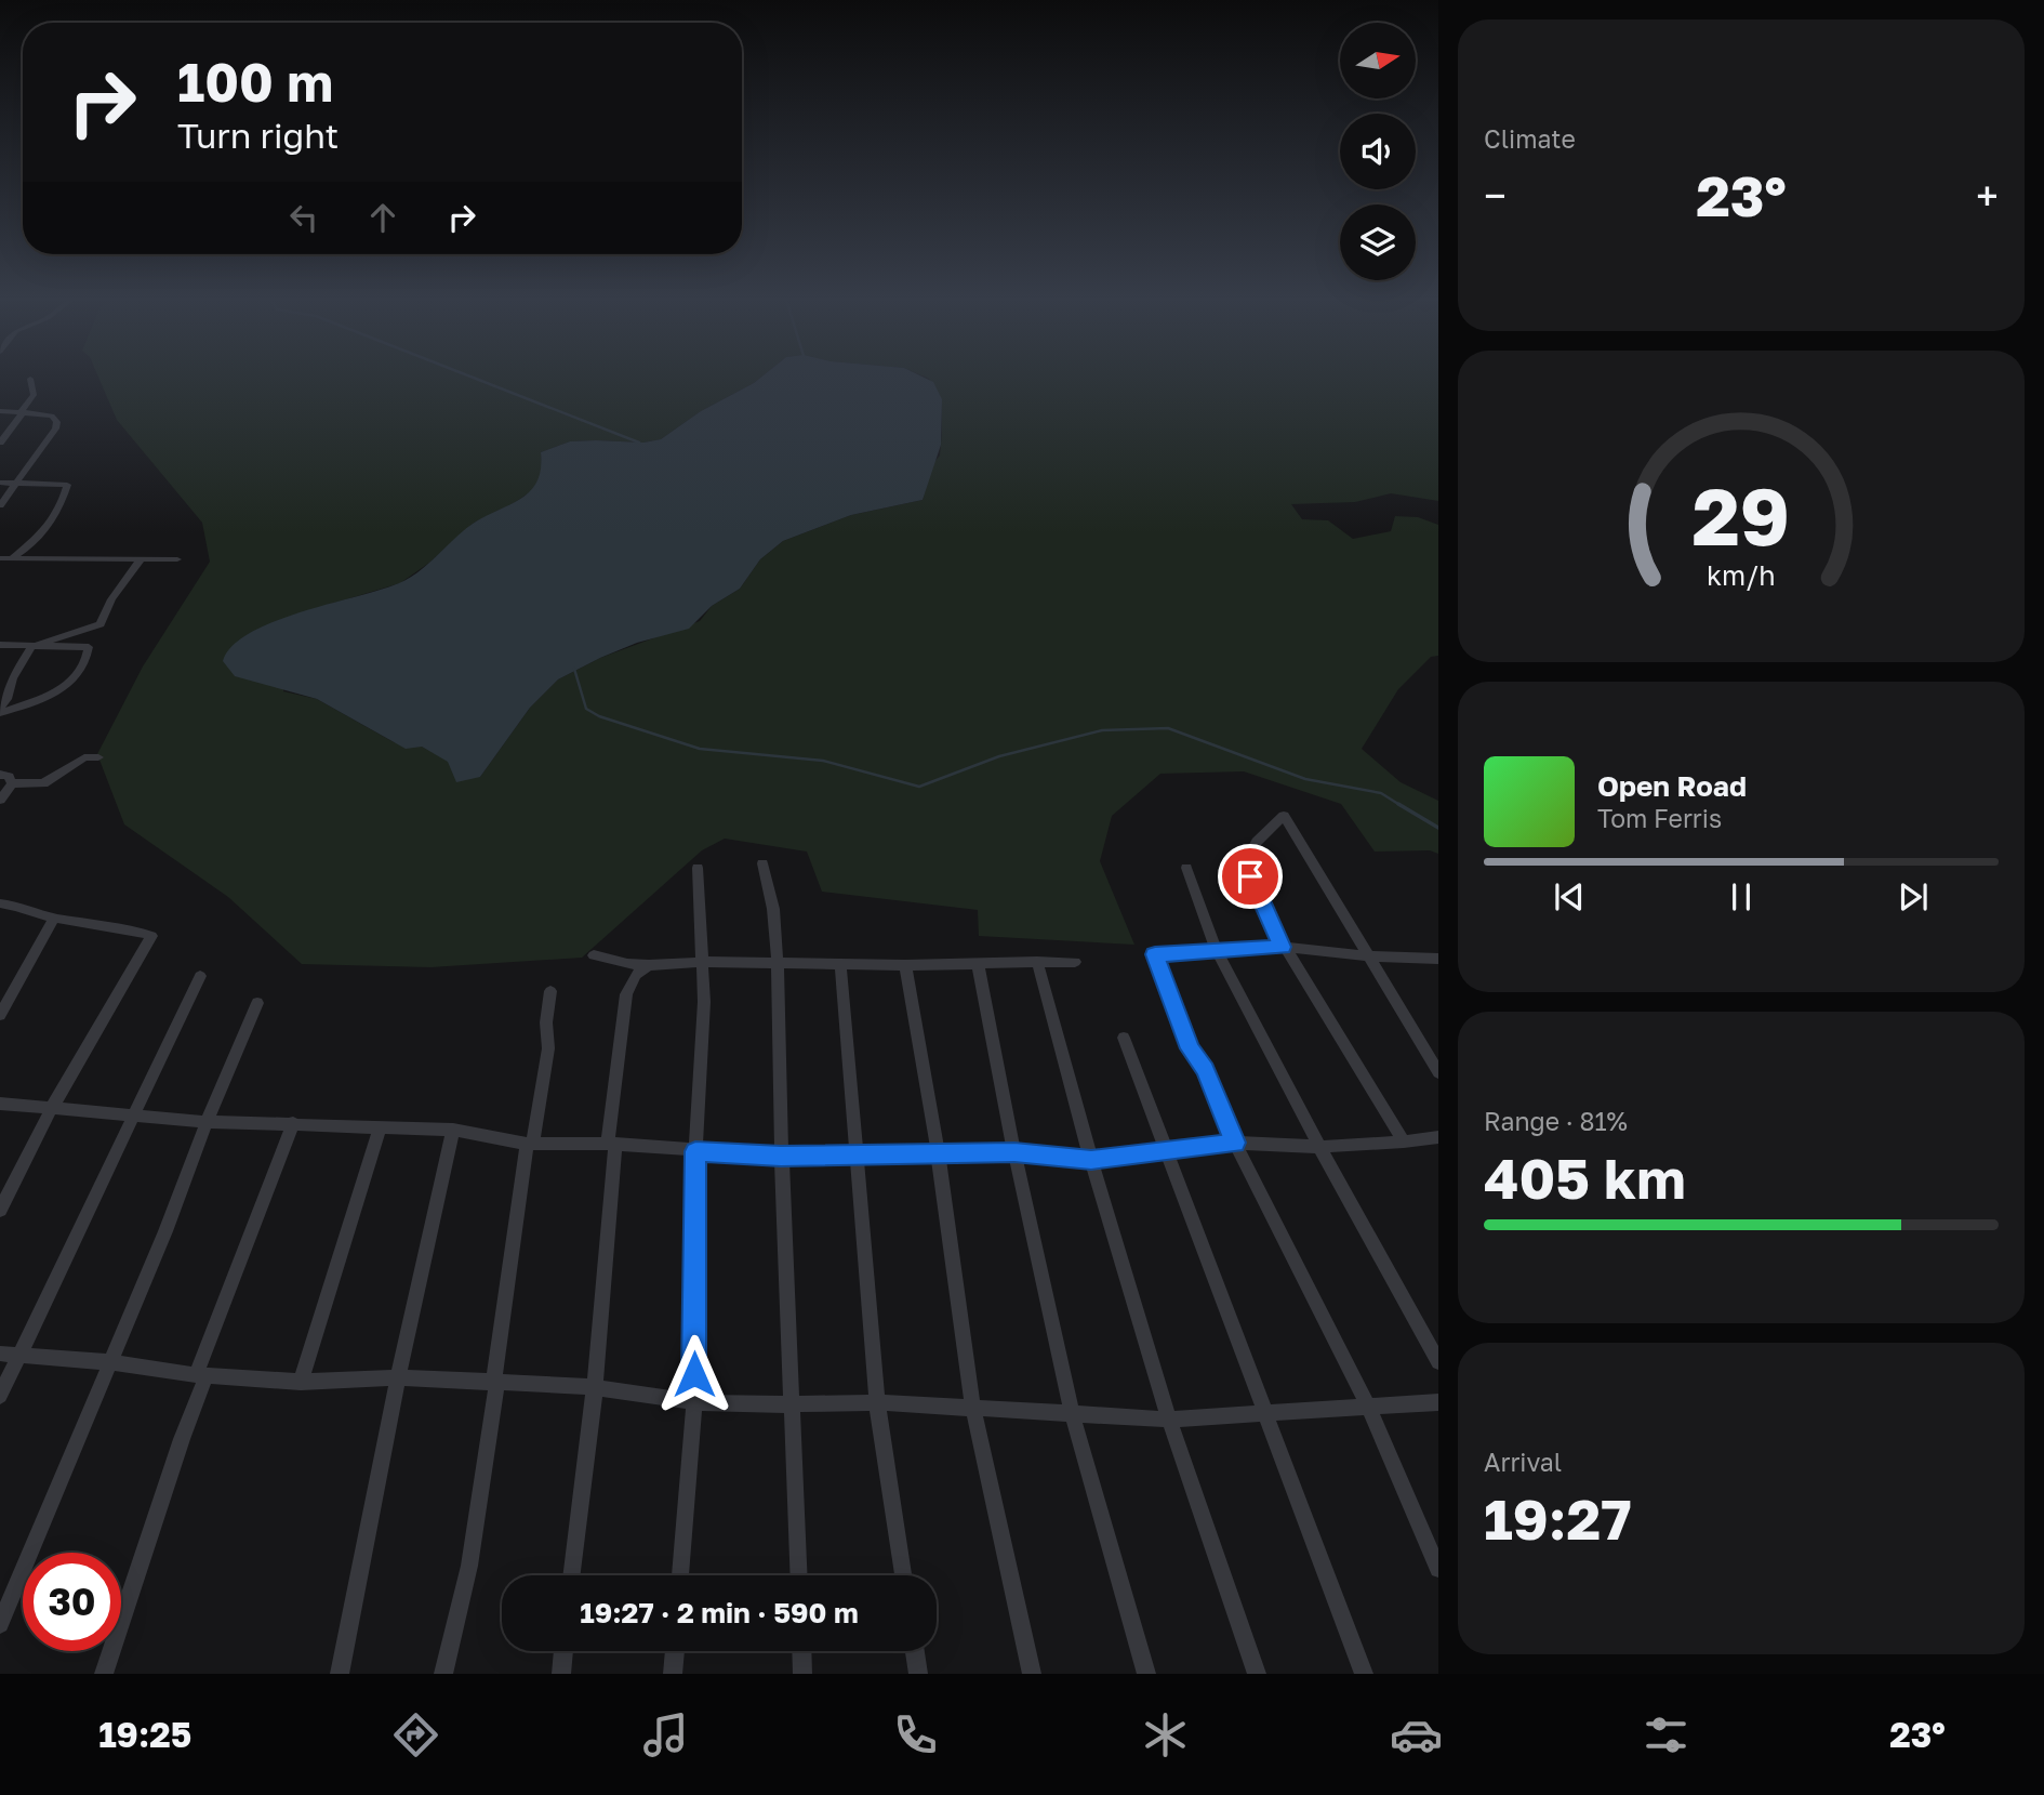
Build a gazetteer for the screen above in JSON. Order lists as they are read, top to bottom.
{
  "north": "right",
  "page": {
    "tile": [
      "Climate",
      ["Range · 81%", "405 km"],
      ["Arrival", "19:27"]
    ],
    "turn": ["100 m", "Turn right"],
    "heat": ["−", "23°", "+"],
    "song": ["Open Road", "Tom Ferris"],
    "limit": "30",
    "trip": "19:27 · 2 min · 590 m",
    "tabs": ["19:25", "23°"],
    "gauge": ["29", "km/h"]
  }
}
